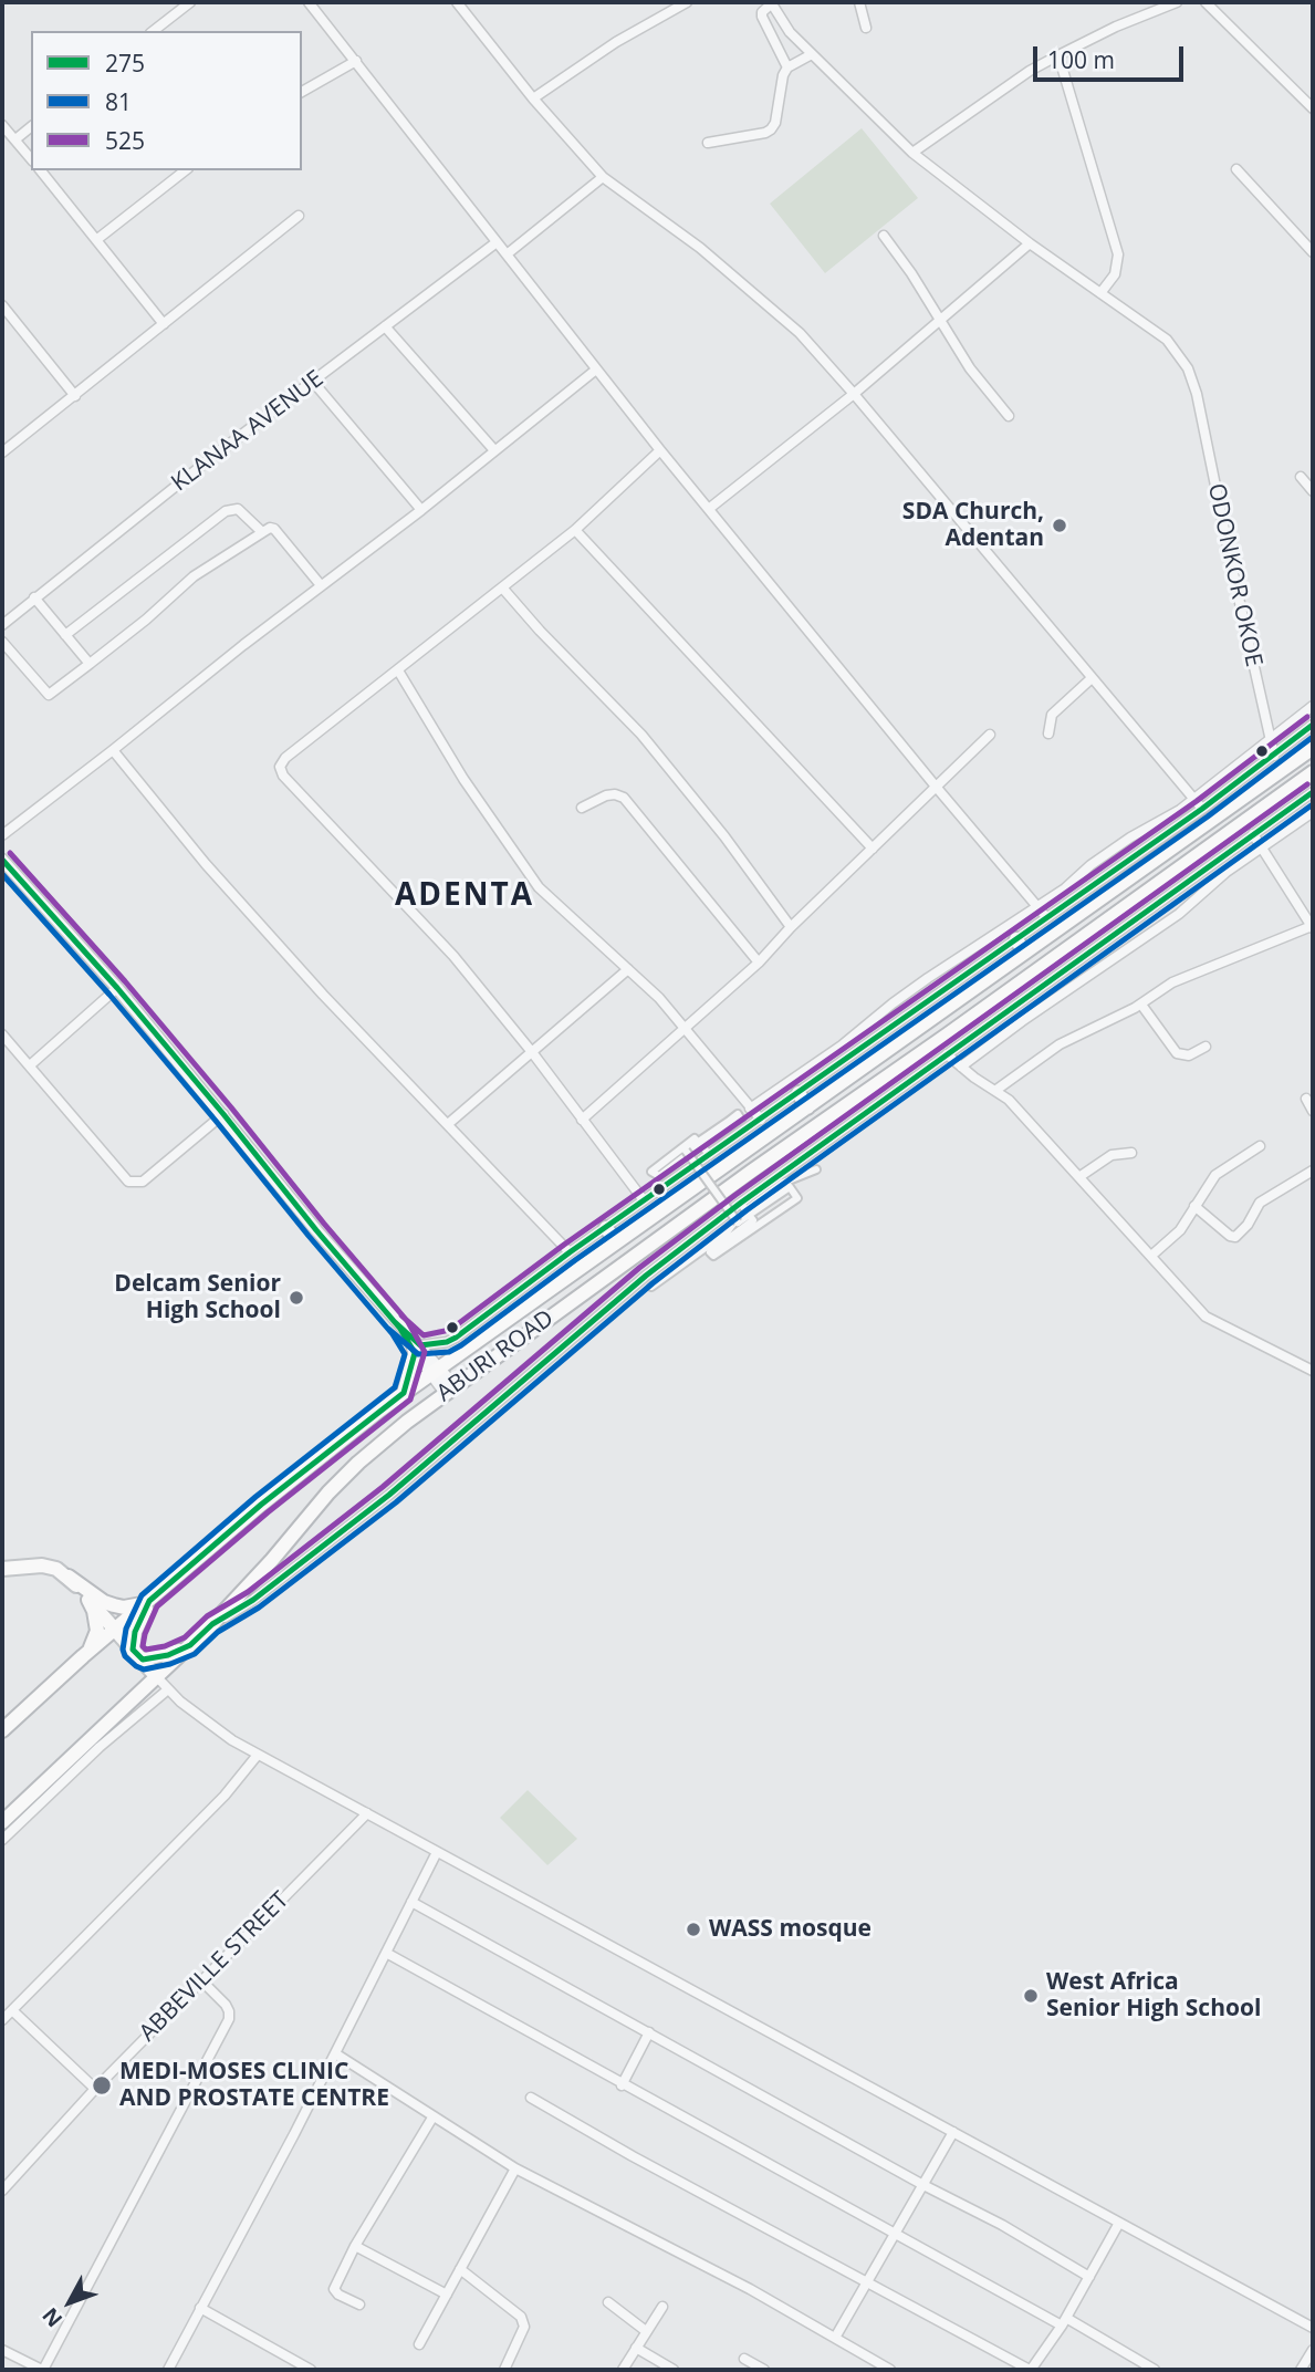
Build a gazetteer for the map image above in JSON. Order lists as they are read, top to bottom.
{
  "streets": {
    "main road": ["ABURI ROAD"],
    "street": ["KLANAA AVENUE", "ODONKOR OKOE", "ABBEVILLE STREET"]
  },
  "districts": ["ADENTA"],
  "places": [
    "SDA Church, Adentan",
    "Delcam Senior High School",
    "WASS mosque",
    "West Africa Senior High School",
    "MEDI-MOSES CLINIC AND PROSTATE CENTRE"
  ],
  "lines": ["transit line 525", "transit line 275", "transit line 81"],
  "legend": ["275", "81", "525"],
  "scale_bar": "100 m",
  "north": "bottom left"
}
